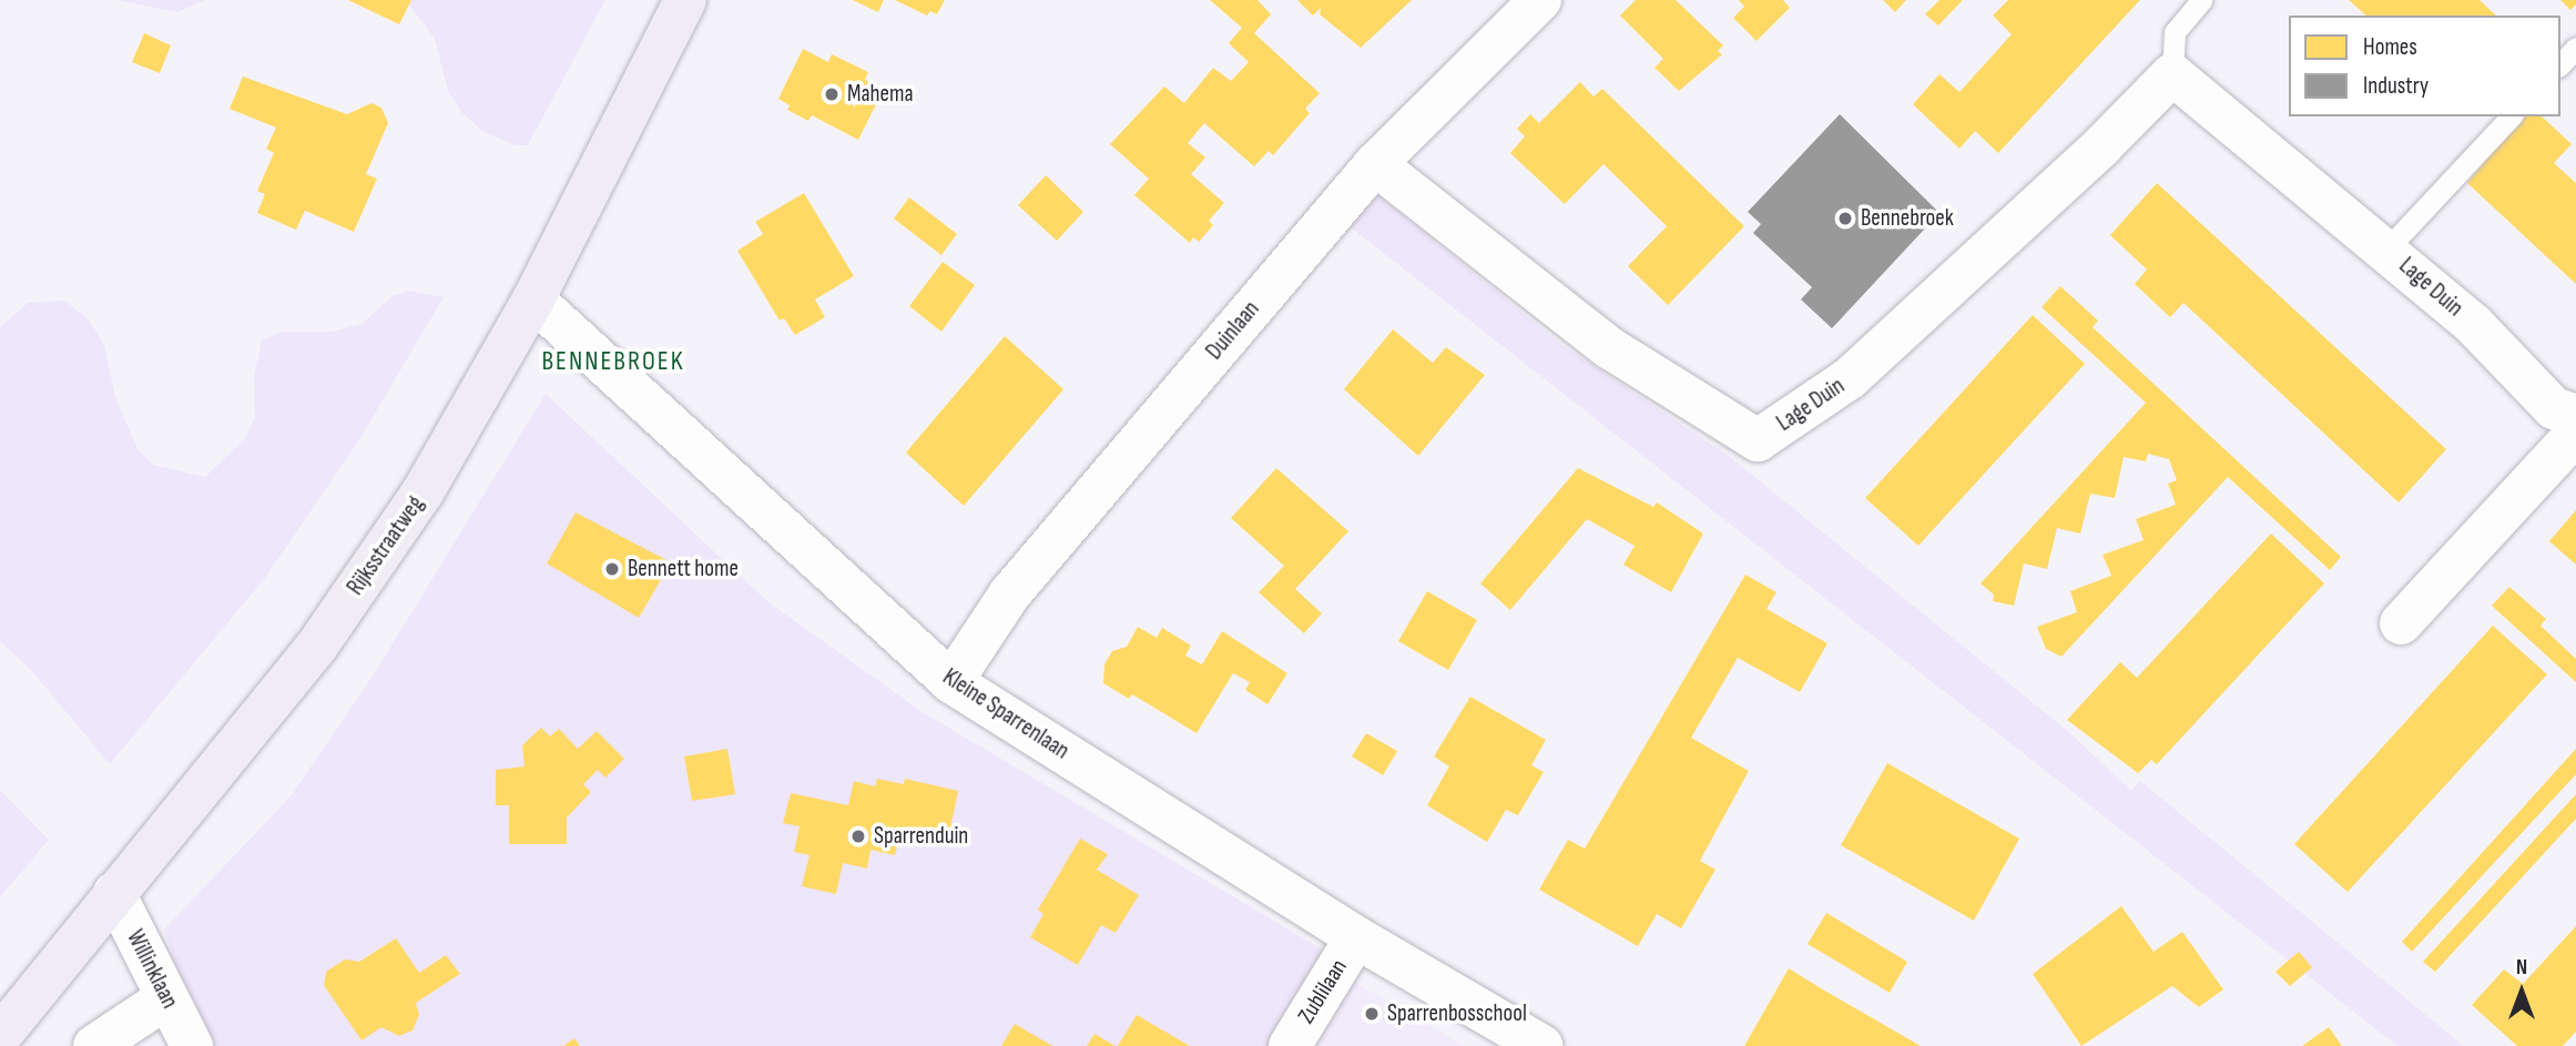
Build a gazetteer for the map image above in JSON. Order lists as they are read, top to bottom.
{
  "streets": {
    "main road": ["Rijksstraatweg"],
    "street": [
      "Lage Duin",
      "Duinlaan",
      "Kleine Sparrenlaan",
      "Willinklaan",
      "Zublilaan"
    ]
  },
  "crossings": [
    ["Lage Duin", "Duinlaan"],
    ["Duinlaan", "Kleine Sparrenlaan"],
    ["Rijksstraatweg", "Kleine Sparrenlaan"],
    ["Rijksstraatweg", "Willinklaan"],
    ["Kleine Sparrenlaan", "Zublilaan"]
  ],
  "districts": ["BENNEBROEK"],
  "places": [
    "Mahema",
    "Bennebroek",
    "Bennett home",
    "Sparrenduin",
    "Sparrenbosschool"
  ],
  "legend": ["Homes", "Industry"],
  "north": "top"
}
